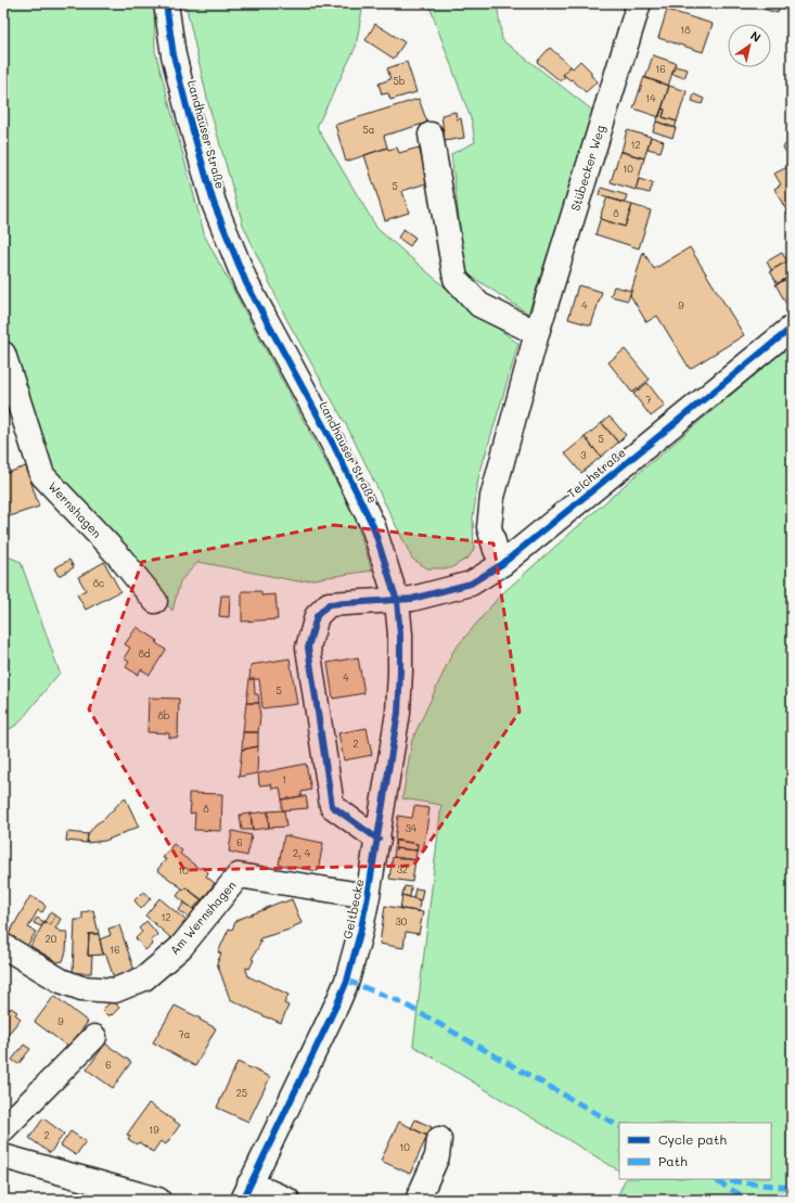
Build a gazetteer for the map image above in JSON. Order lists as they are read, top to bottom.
{
  "streets": {
    "street": [
      "Landhauser Straße",
      "Stübecker Weg",
      "Teichstraße",
      "Wernshagen",
      "Geitbecke",
      "Am Wernshagen"
    ]
  },
  "crossings": [
    ["Landhauser Straße", "Teichstraße"],
    ["Landhauser Straße", "Geitbecke"],
    ["Stübecker Weg", "Teichstraße"],
    ["Teichstraße", "Geitbecke"],
    ["Geitbecke", "Am Wernshagen"]
  ],
  "house_numbers": [
    "18",
    "16",
    "5b",
    "14",
    "5a",
    "12",
    "10",
    "5",
    "8",
    "4",
    "9",
    "7",
    "5",
    "3",
    "8c",
    "8d",
    "4",
    "5",
    "8b",
    "2",
    "1",
    "8",
    "34",
    "6",
    "2, 4",
    "32",
    "10",
    "12",
    "30",
    "20",
    "16",
    "9",
    "7a",
    "6",
    "25",
    "19",
    "2",
    "10"
  ],
  "legend": ["Cycle path", "Path"],
  "north": "top right"
}
